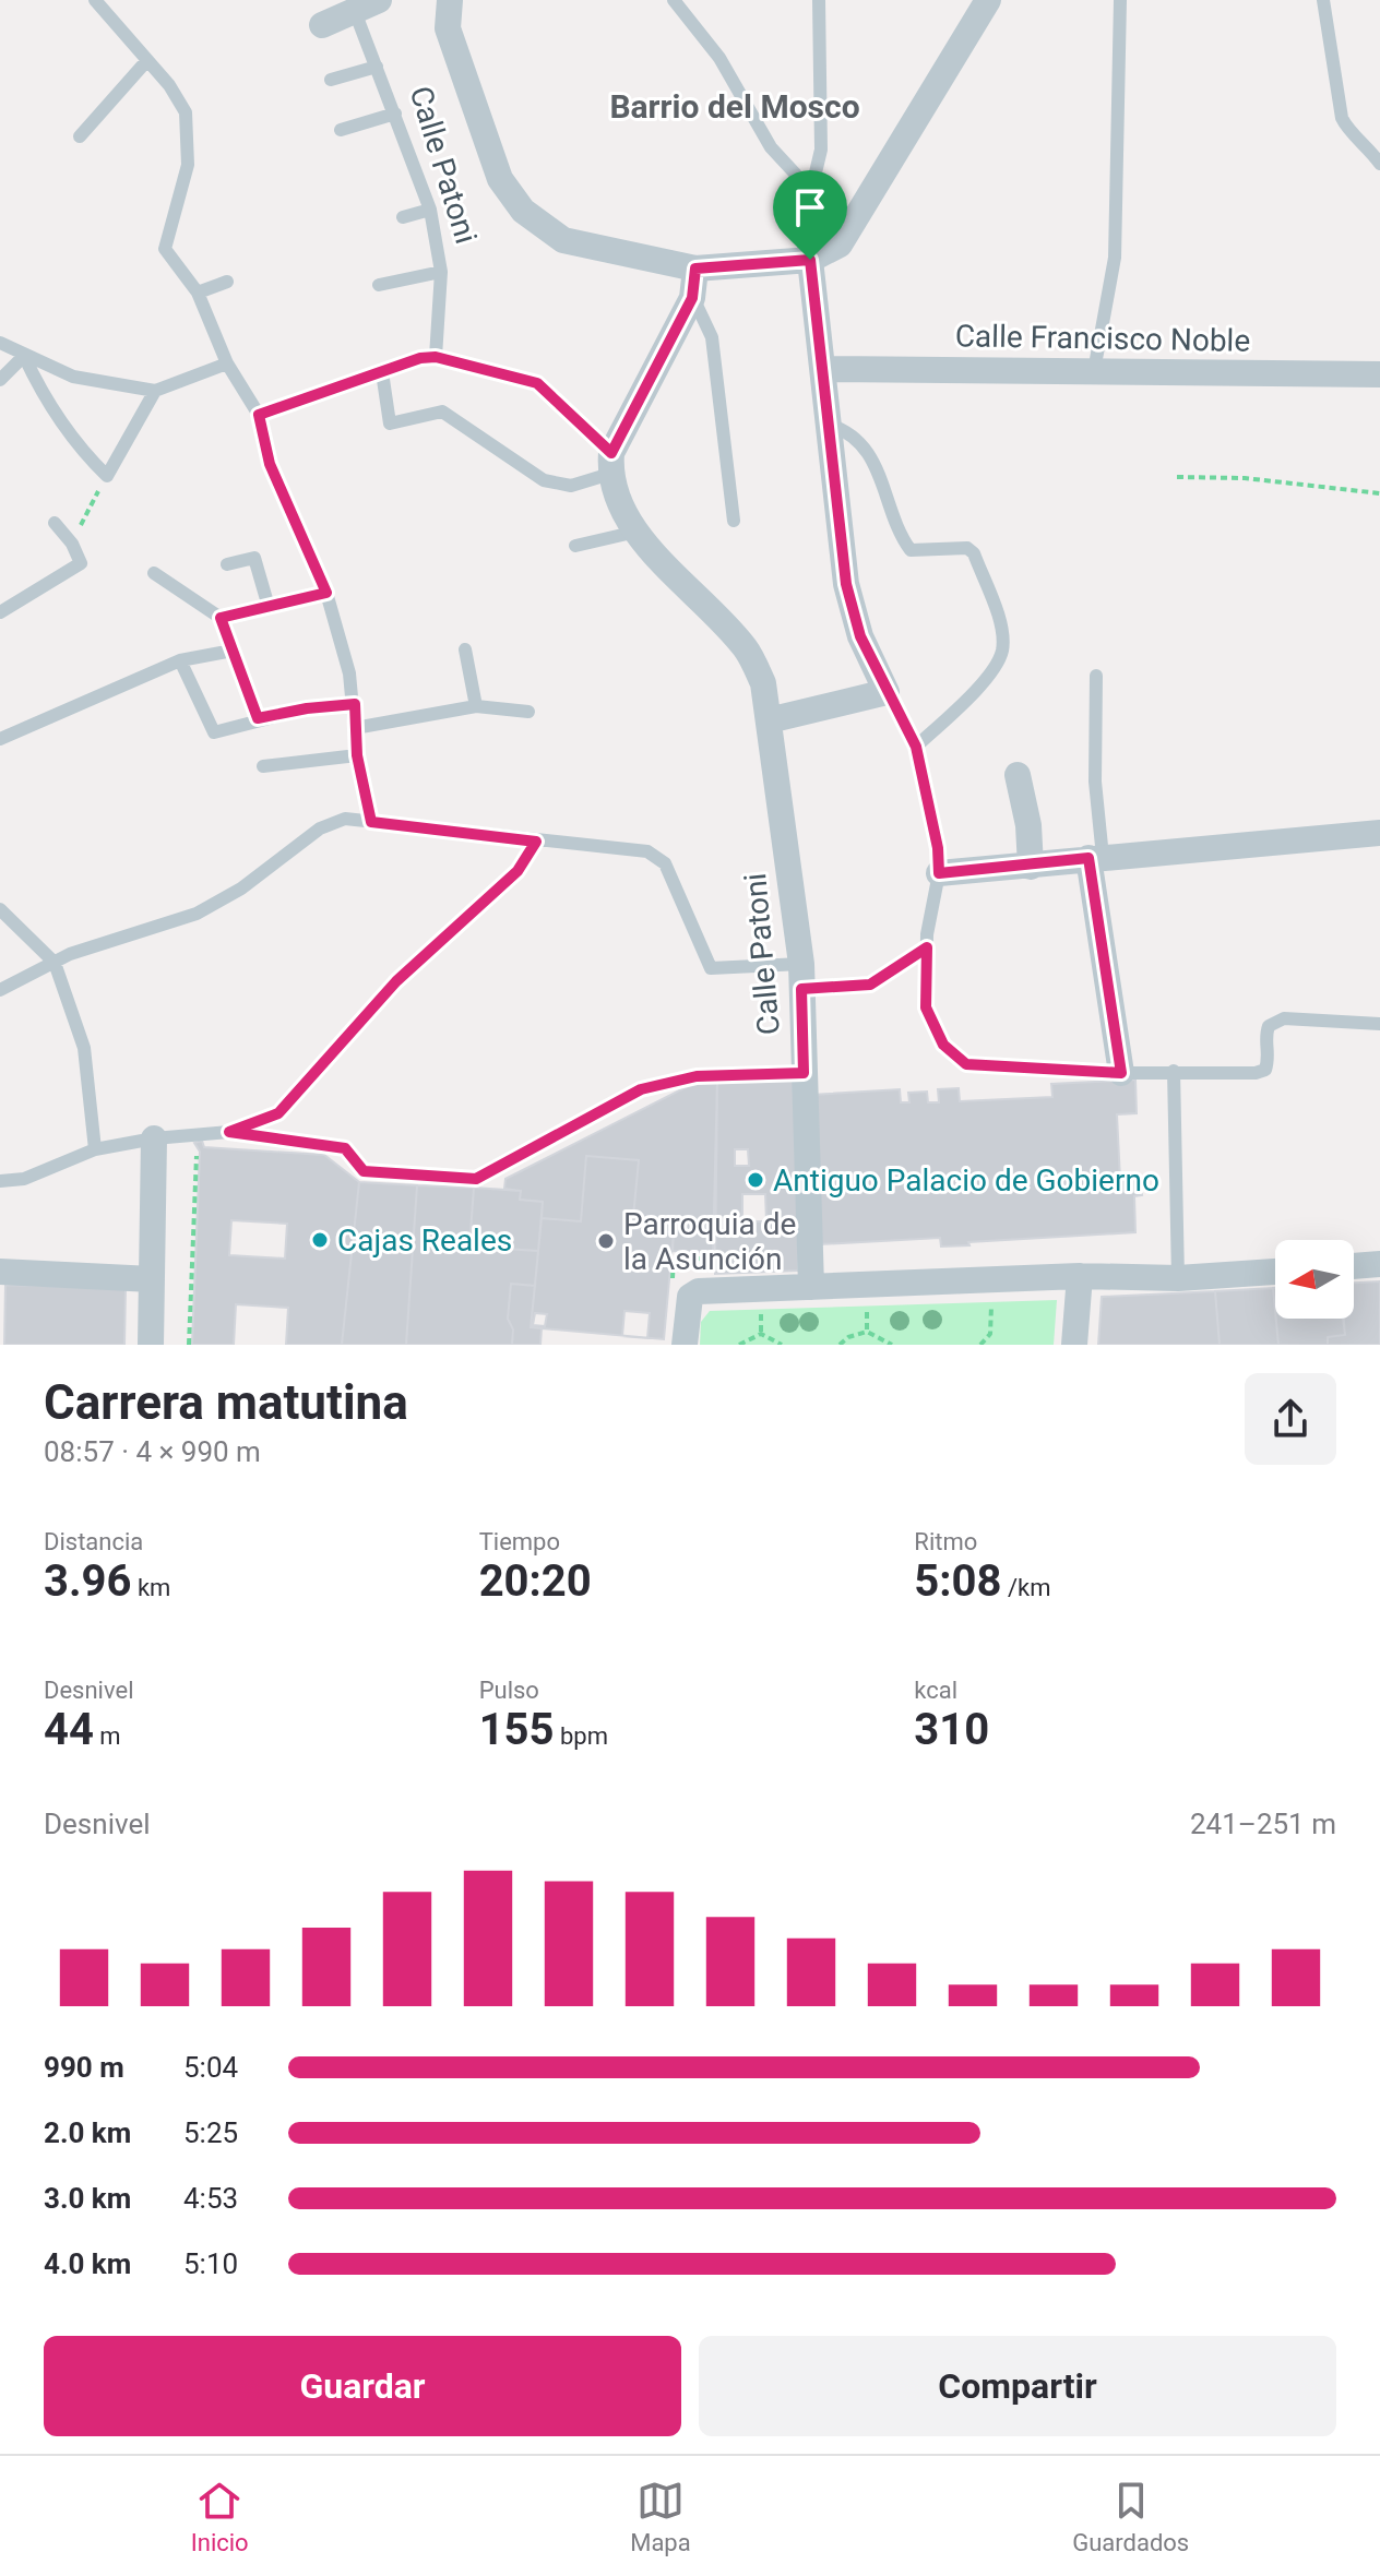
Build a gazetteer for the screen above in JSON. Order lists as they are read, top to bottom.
{
  "streets": {
    "street": ["Calle Patoni", "Calle Francisco Noble"]
  },
  "districts": ["Barrio del Mosco"],
  "places": ["Antiguo Palacio de Gobierno", "Cajas Reales", "Parroquia de la Asunción"],
  "north": "left",
  "page": {
    "heading": ["Carrera matutina", "08:57 · 4 × 990 m"],
    "stats": [
      ["Distancia", "3.96 km"],
      ["Tiempo", "20:20"],
      ["Ritmo", "5:08 /km"],
      ["Desnivel", "44 m"],
      ["Pulso", "155 bpm"],
      ["kcal", "310"]
    ],
    "chart": ["Desnivel", "241–251 m"],
    "list": [
      {
        "name": "990 m",
        "note": "5:04"
      },
      {
        "name": "2.0 km",
        "note": "5:25"
      },
      {
        "name": "3.0 km",
        "note": "4:53"
      },
      {
        "name": "4.0 km",
        "note": "5:10"
      }
    ],
    "buttons": ["Guardar", "Compartir"],
    "tabs": ["Inicio", "Mapa", "Guardados"]
  }
}
